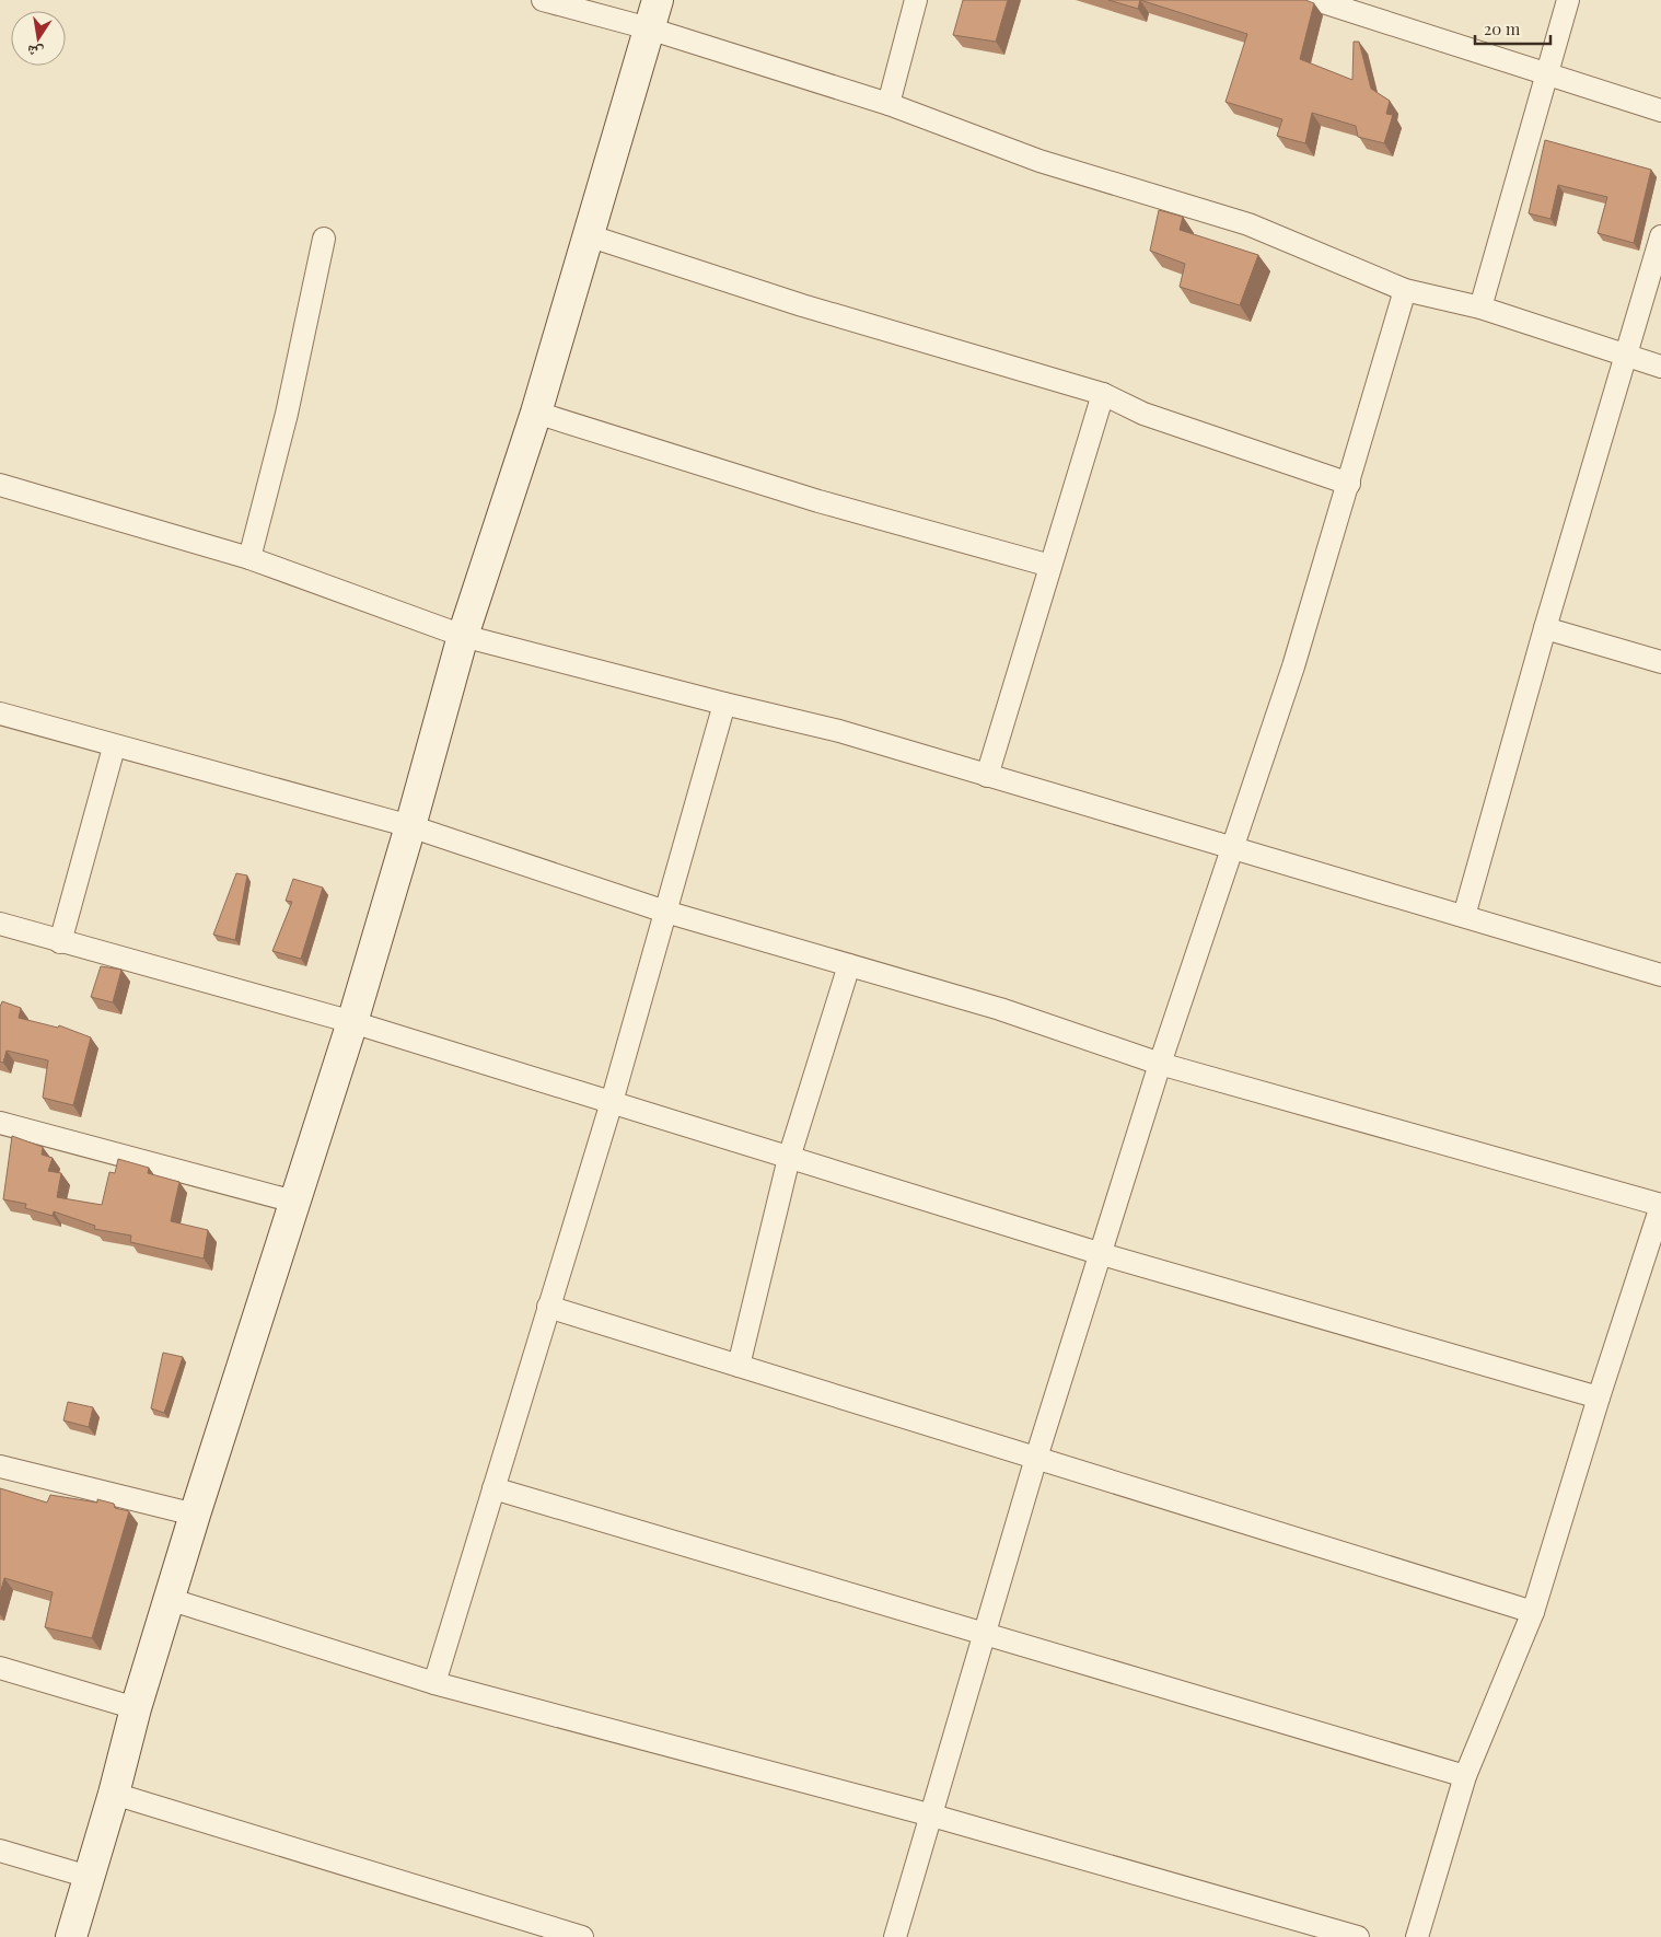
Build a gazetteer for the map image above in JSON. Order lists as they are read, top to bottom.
{
  "scale_bar": "20 m",
  "north": "bottom"
}
